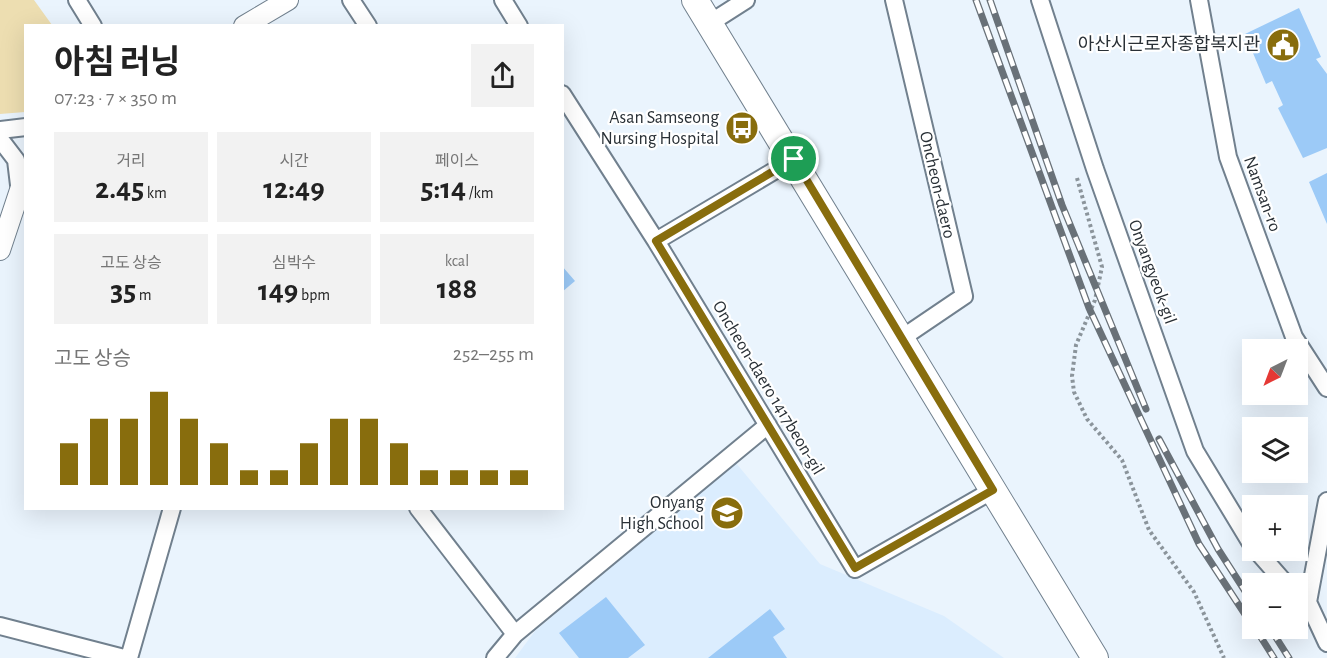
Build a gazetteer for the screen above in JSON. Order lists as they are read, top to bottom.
{
  "streets": {
    "street": [
      "Oncheon-daero",
      "Namsan-ro",
      "Onyangyeok-gil",
      "Oncheon-daero 1417beon-gil"
    ]
  },
  "places": {
    "public building": ["아산시근로자종합복지관"],
    "bus stop": ["Asan Samseong Nursing Hospital"],
    "school or university": ["Onyang High School"]
  },
  "north": "bottom left",
  "page": {
    "heading": ["아침 러닝", "07:23 · 7 × 350 m"],
    "stats": [
      ["거리", "2.45 km"],
      ["시간", "12:49"],
      ["페이스", "5:14 /km"],
      ["고도 상승", "35 m"],
      ["심박수", "149 bpm"],
      ["kcal", "188"]
    ],
    "chart": ["고도 상승", "252–255 m"],
    "map_buttons": ["+", "−"]
  }
}
